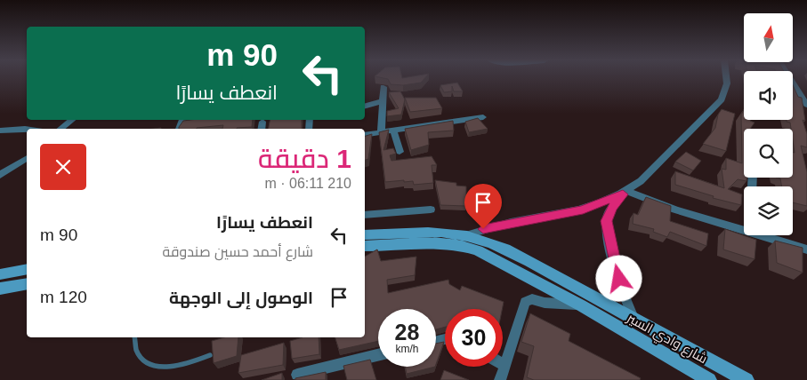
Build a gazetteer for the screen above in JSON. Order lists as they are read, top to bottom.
{
  "streets": {
    "main road": ["شارع وادي السير"]
  },
  "north": "top",
  "page": {
    "turn": ["90 m", "انعطف يسارًا"],
    "heading": ["1 دقيقة", "210 m · 06:11"],
    "list": [
      {
        "name": "انعطف يسارًا",
        "note": "شارع أحمد حسين صندوقة",
        "value": "90 m"
      },
      {
        "name": "الوصول إلى الوجهة",
        "value": "120 m"
      }
    ],
    "speed": "28 km/h",
    "limit": "30"
  }
}
